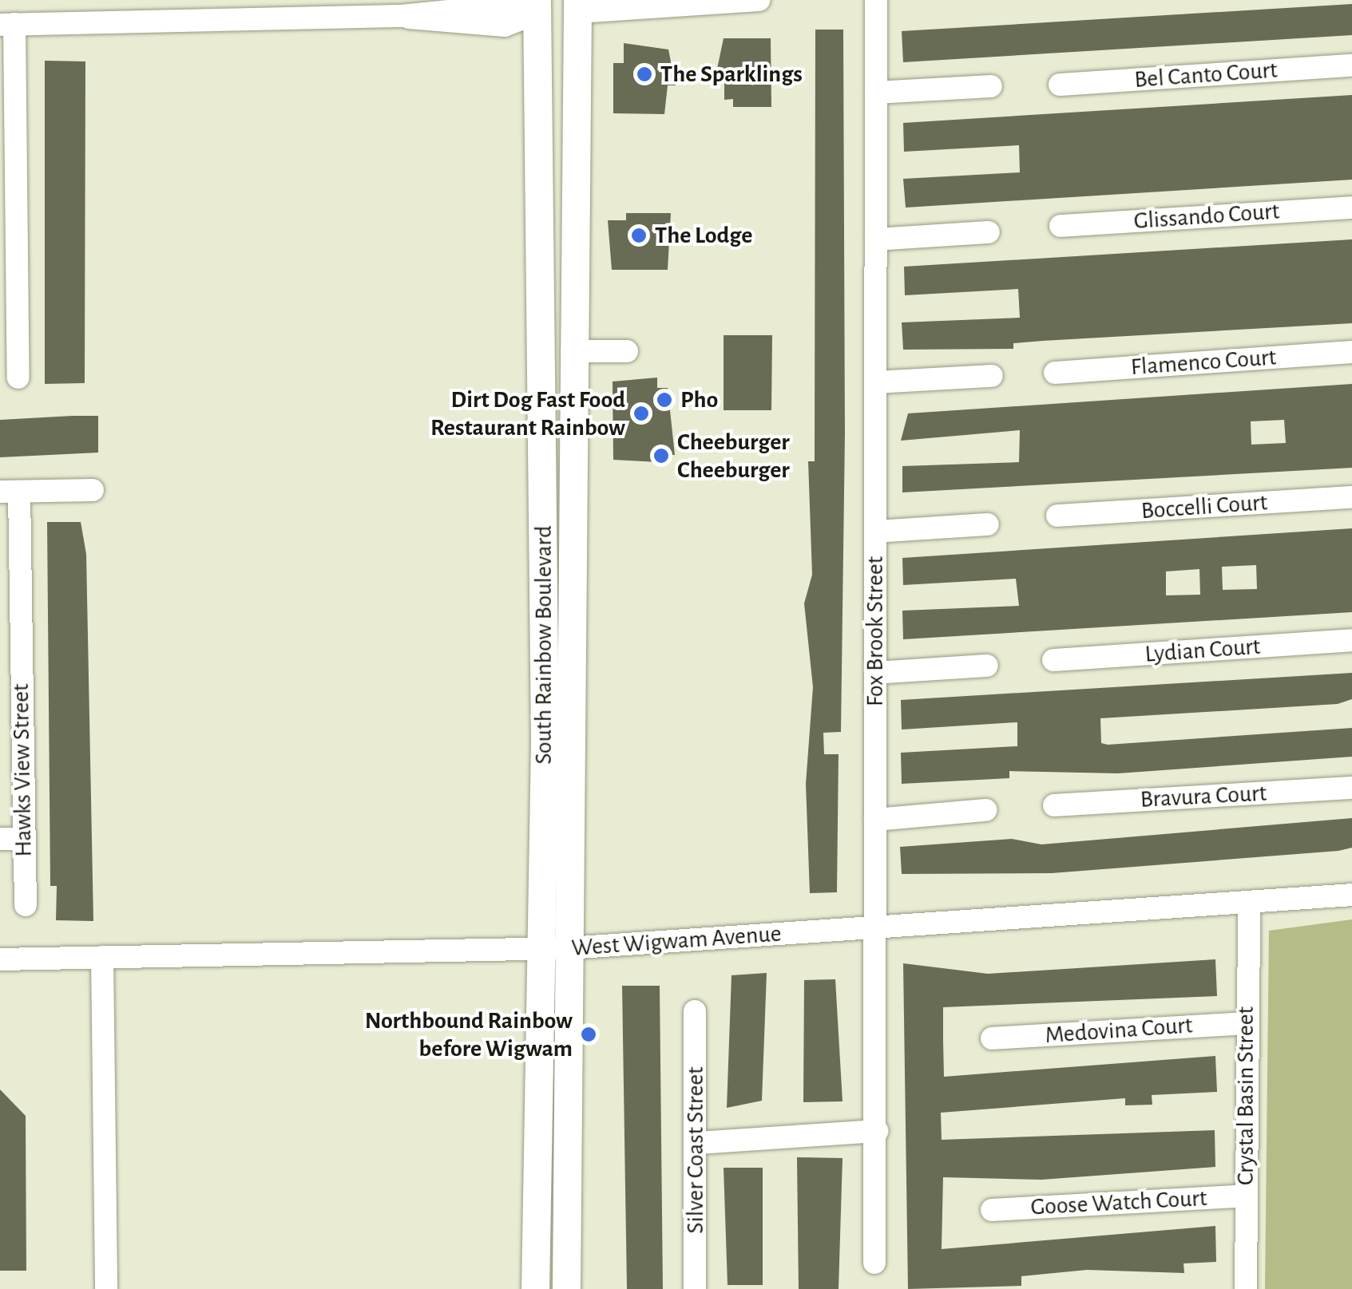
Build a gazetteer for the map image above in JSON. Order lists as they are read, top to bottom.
{
  "streets": {
    "main road": ["South Rainbow Boulevard"],
    "street": [
      "Bel Canto Court",
      "Glissando Court",
      "Flamenco Court",
      "Boccelli Court",
      "Fox Brook Street",
      "Lydian Court",
      "Hawks View Street",
      "Bravura Court",
      "West Wigwam Avenue",
      "Medovina Court",
      "Crystal Basin Street",
      "Silver Coast Street",
      "Goose Watch Court"
    ]
  },
  "crossings": [
    ["Fox Brook Street", "West Wigwam Avenue"],
    ["South Rainbow Boulevard", "West Wigwam Avenue"],
    ["West Wigwam Avenue", "Crystal Basin Street"],
    ["Medovina Court", "Crystal Basin Street"],
    ["Crystal Basin Street", "Goose Watch Court"]
  ],
  "places": [
    "The Sparklings",
    "The Lodge",
    "Pho",
    "Dirt Dog Fast Food Restaurant Rainbow",
    "Cheeburger Cheeburger",
    "Northbound Rainbow before Wigwam"
  ]
}
